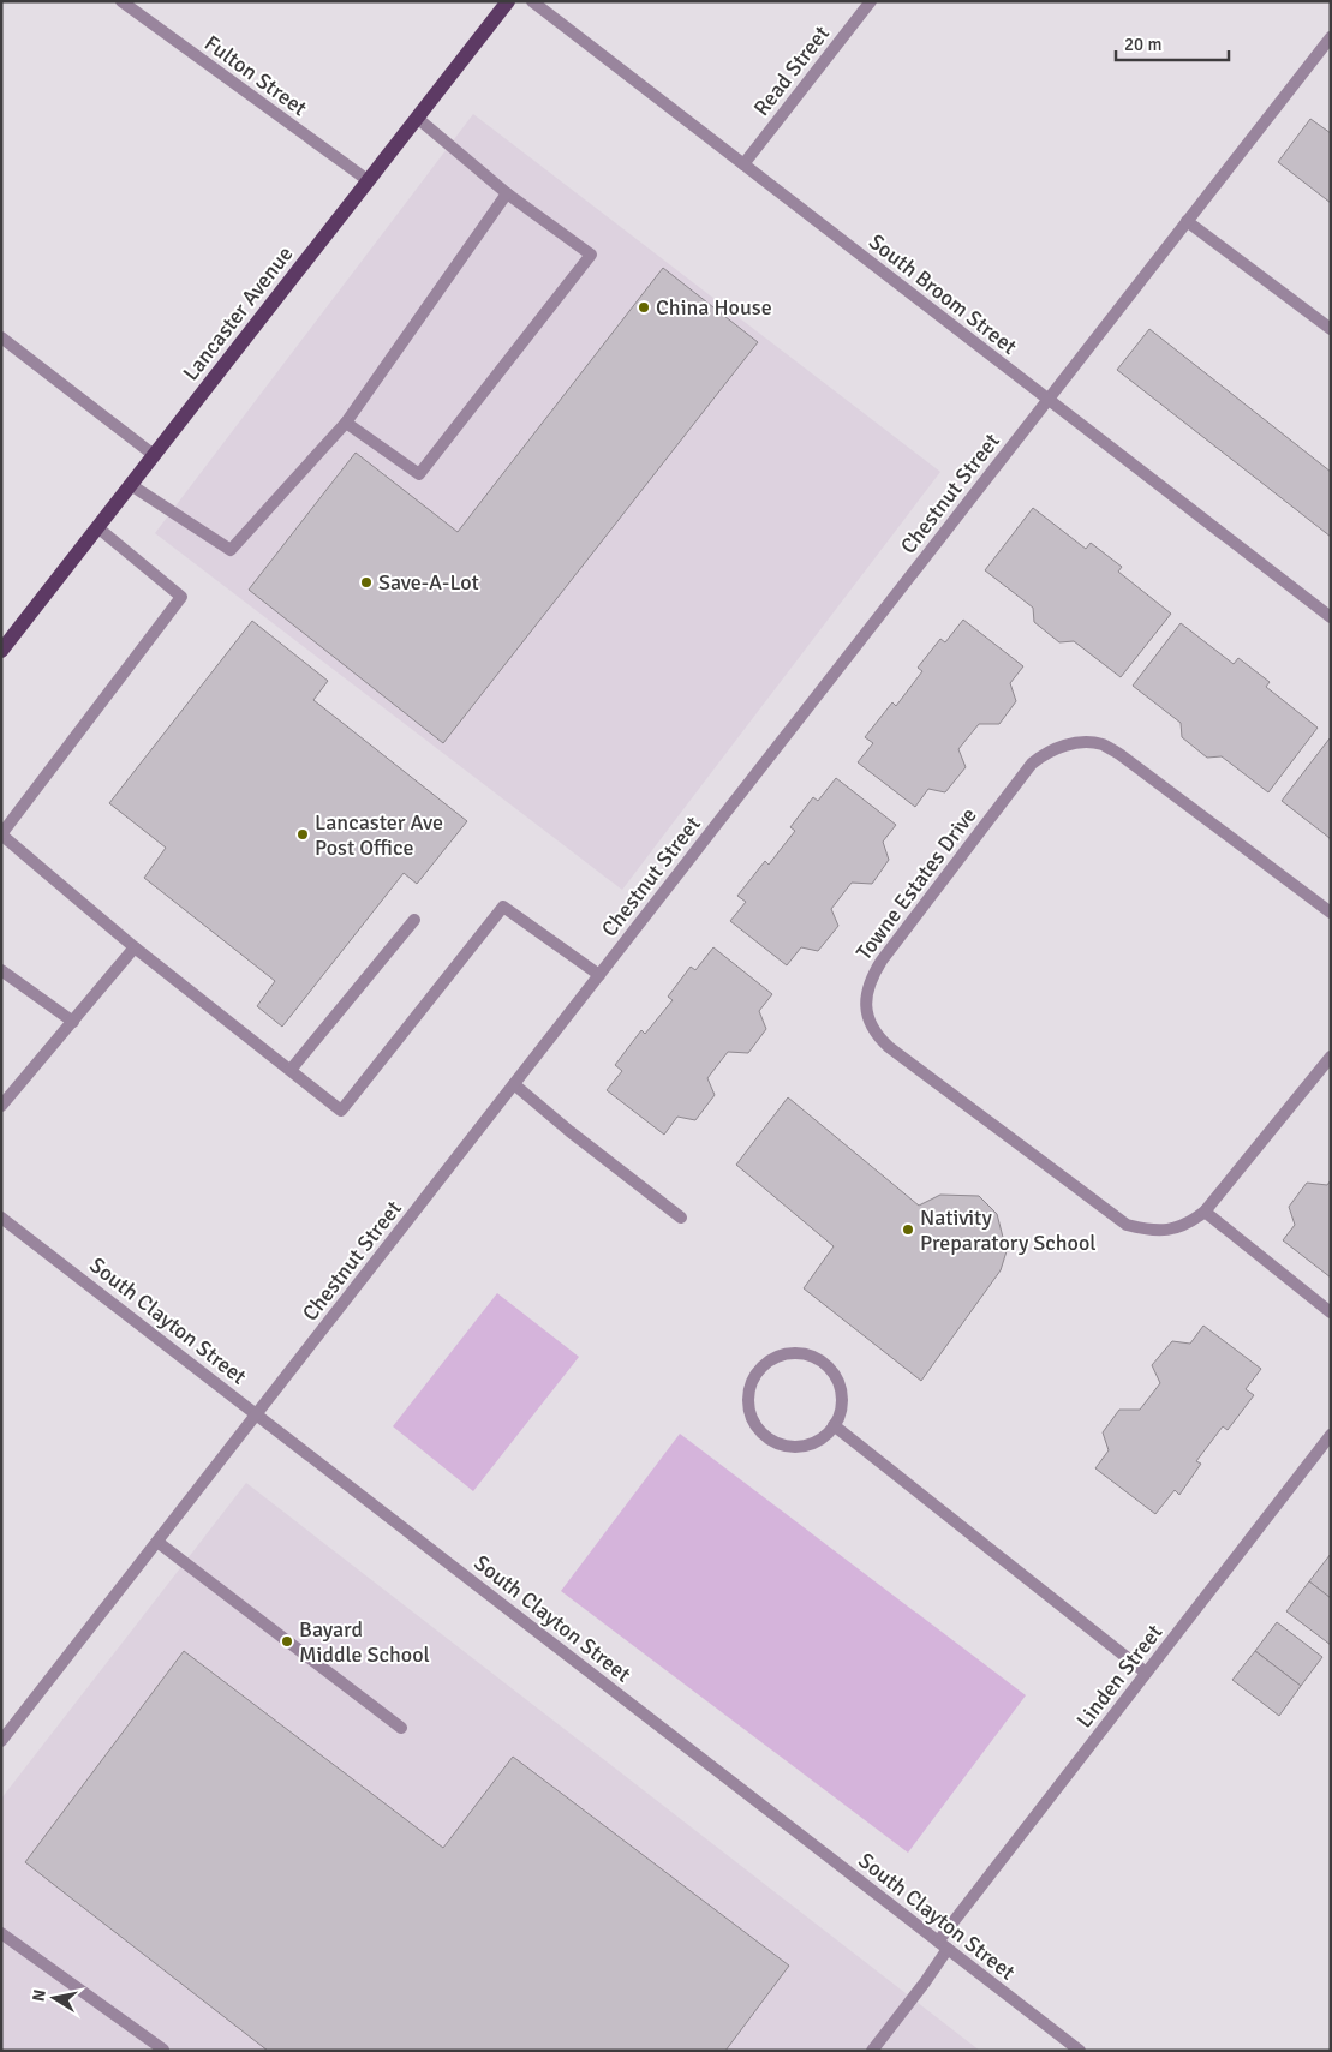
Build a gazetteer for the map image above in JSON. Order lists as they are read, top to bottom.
{
  "streets": {
    "main road": ["Lancaster Avenue"],
    "street": [
      "Read Street",
      "Fulton Street",
      "South Broom Street",
      "Chestnut Street",
      "Towne Estates Drive",
      "South Clayton Street",
      "Linden Street"
    ]
  },
  "crossings": [
    ["Read Street", "South Broom Street"],
    ["Fulton Street", "Lancaster Avenue"],
    ["South Broom Street", "Chestnut Street"],
    ["Chestnut Street", "South Clayton Street"],
    ["South Clayton Street", "Linden Street"]
  ],
  "places": [
    "China House",
    "Save-A-Lot",
    "Lancaster Ave Post Office",
    "Nativity Preparatory School",
    "Bayard Middle School"
  ],
  "scale_bar": "20 m",
  "north": "left"
}
